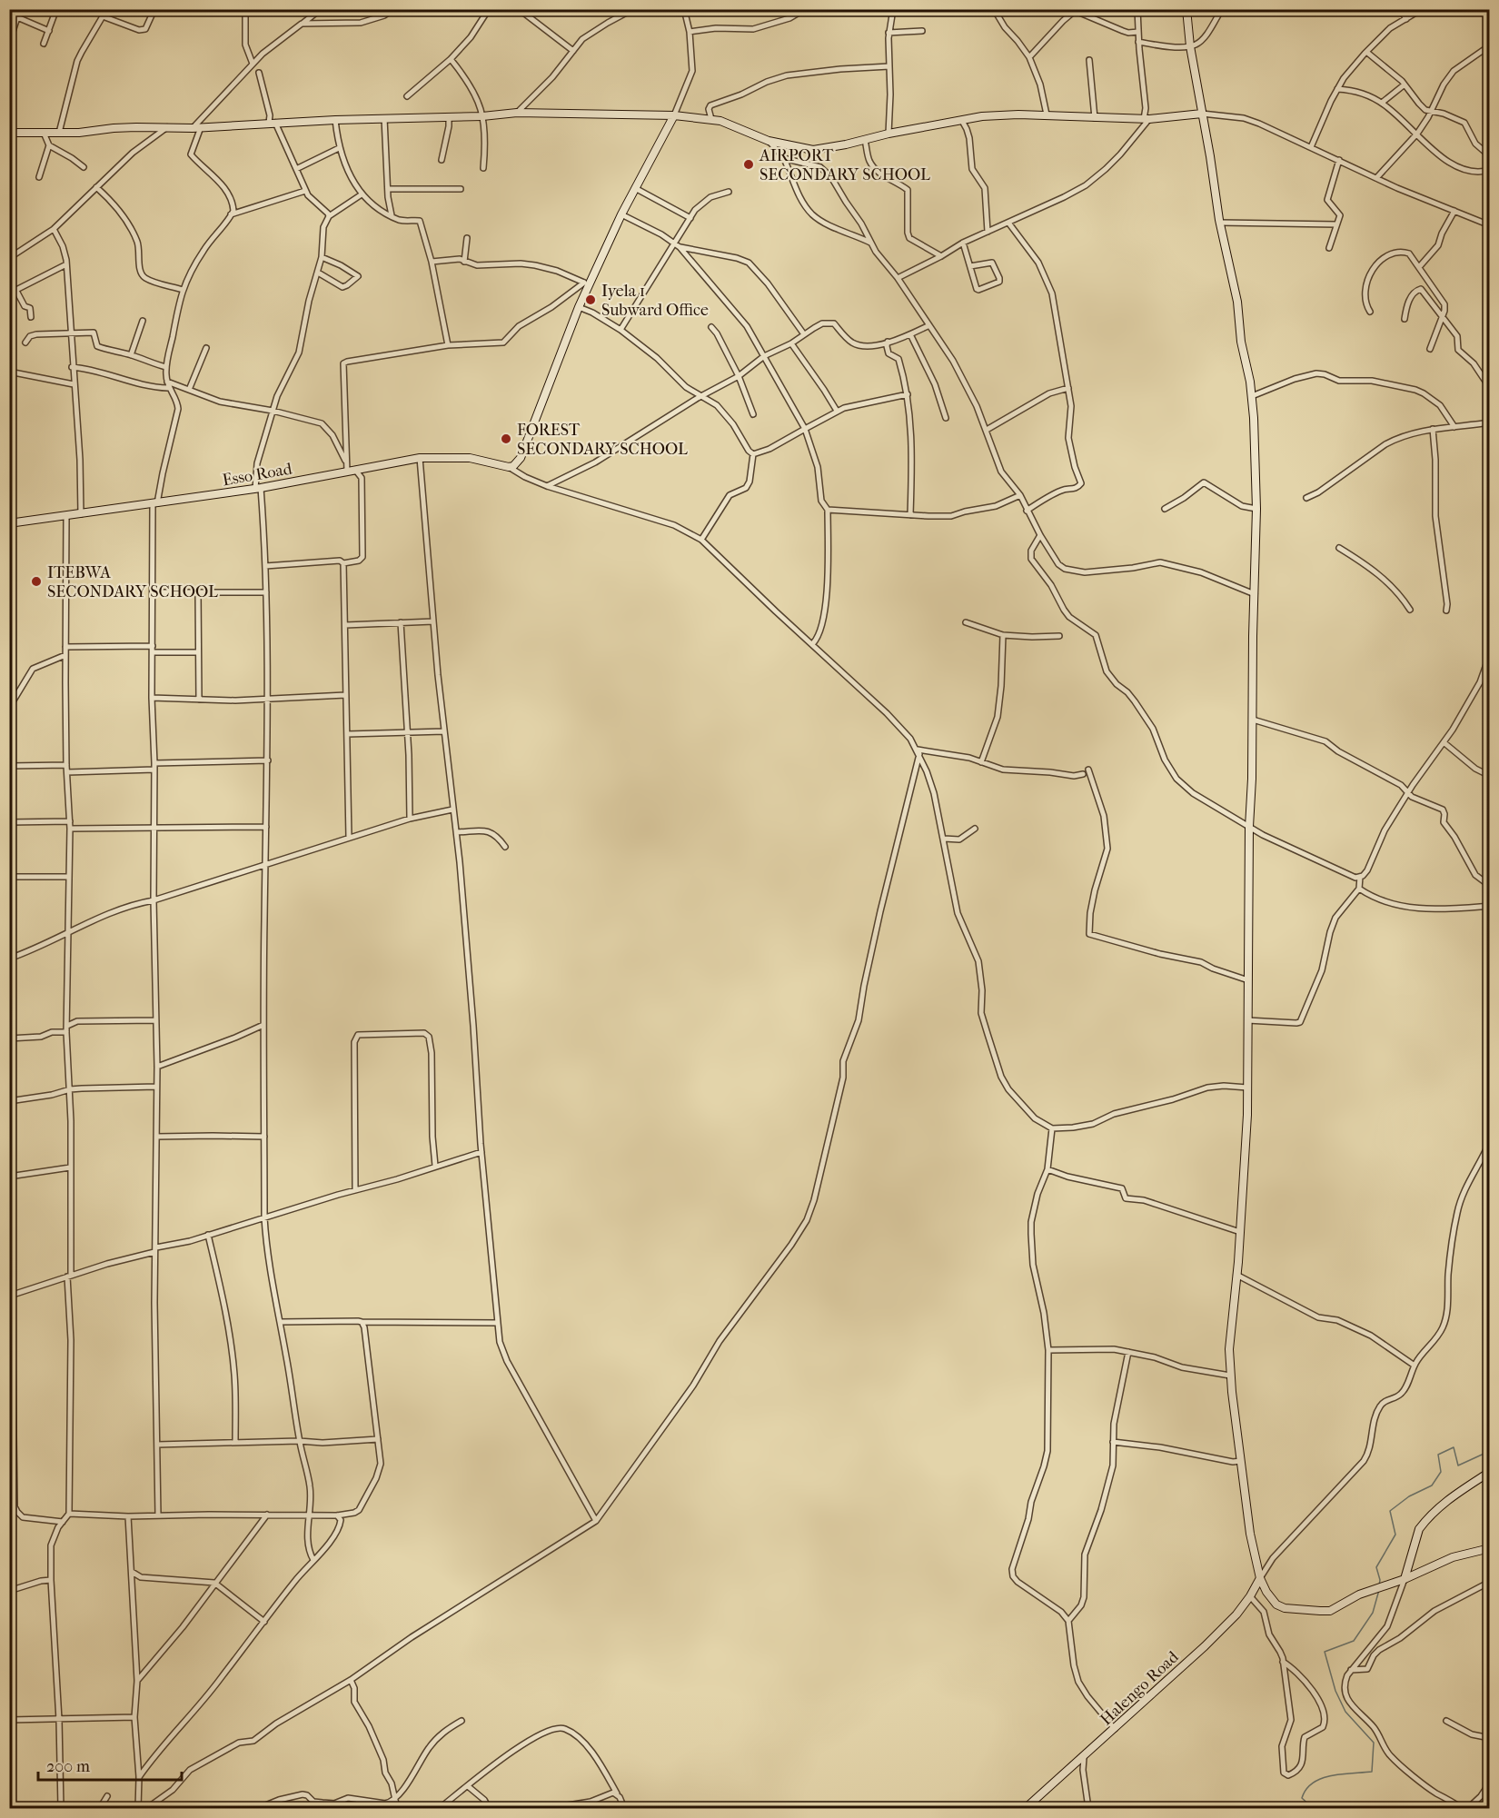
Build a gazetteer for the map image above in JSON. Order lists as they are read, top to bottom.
{
  "streets": {
    "street": ["Esso Road", "Halengo Road"]
  },
  "places": [
    "AIRPORT SECONDARY SCHOOL",
    "Iyela 1 Subward Office",
    "FOREST SECONDARY SCHOOL",
    "ITEBWA SECONDARY SCHOOL"
  ],
  "scale_bar": "200 m"
}
